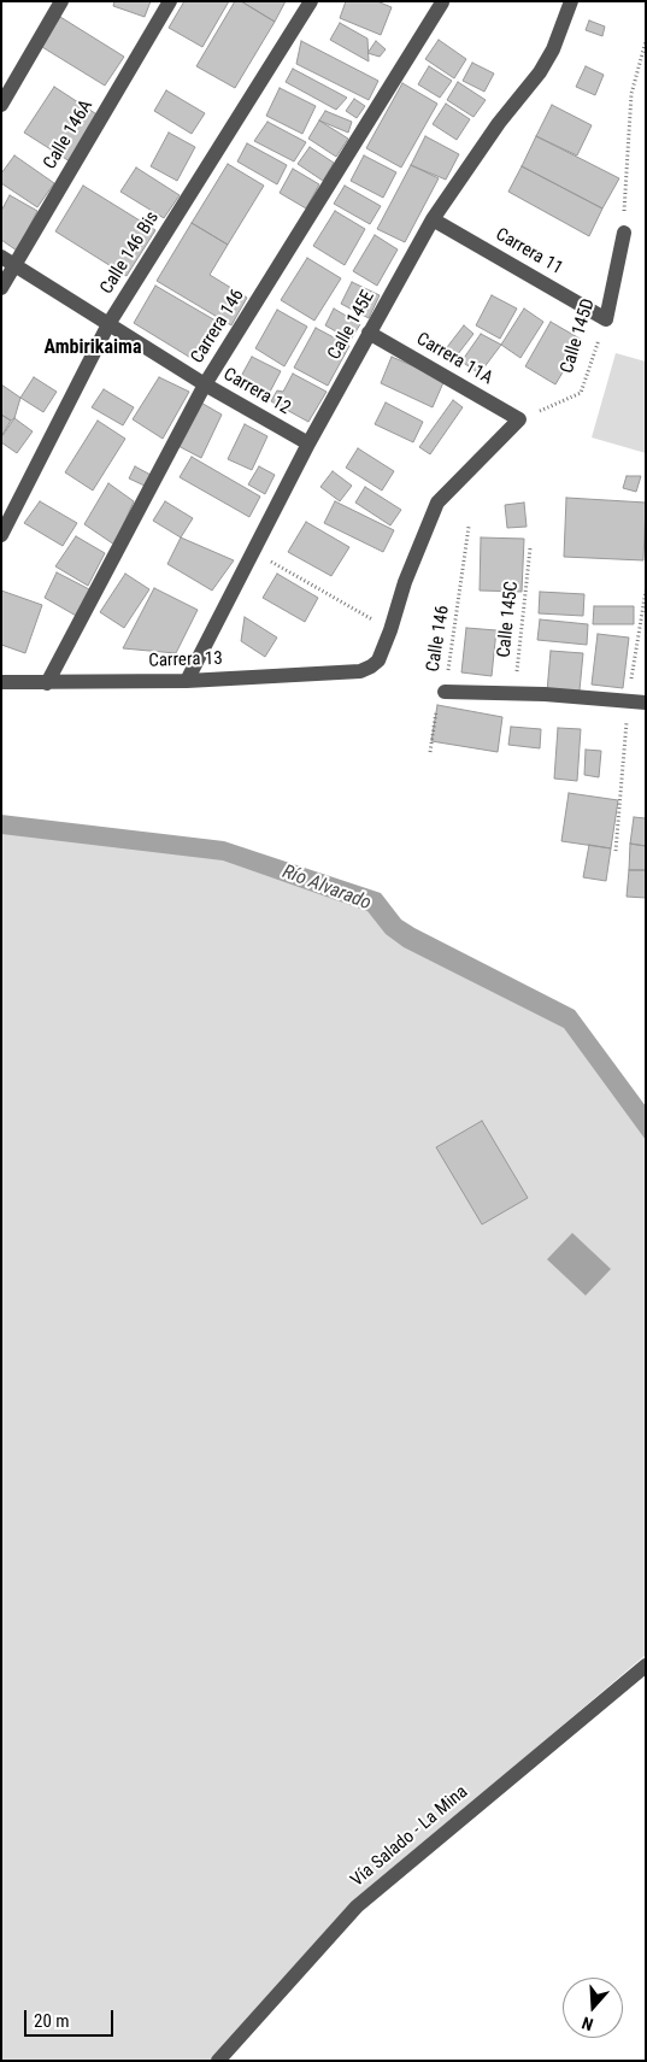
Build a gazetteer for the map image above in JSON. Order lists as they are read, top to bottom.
{
  "streets": {
    "street": [
      "Calle 146A",
      "Carrera 11",
      "Calle 146 Bis",
      "Calle 145E",
      "Carrera 146",
      "Calle 145D",
      "Carrera 11A",
      "Carrera 12",
      "Carrera 13",
      "Vía Salado - La Mina"
    ],
    "path": ["Calle 145C", "Calle 146"]
  },
  "crossings": [
    ["Calle 146A", "Carrera 12"],
    ["Carrera 11", "Calle 145E"],
    ["Carrera 11", "Calle 145D"],
    ["Calle 146 Bis", "Carrera 12"],
    ["Calle 145E", "Carrera 11A"],
    ["Calle 145E", "Carrera 12"],
    ["Calle 145E", "Carrera 13"],
    ["Carrera 146", "Carrera 12"],
    ["Carrera 146", "Carrera 13"],
    ["Calle 145D", "Carrera 11A"]
  ],
  "districts": ["Ambirikaima"],
  "water": ["Río Alvarado"],
  "scale_bar": "20 m",
  "north": "bottom"
}
